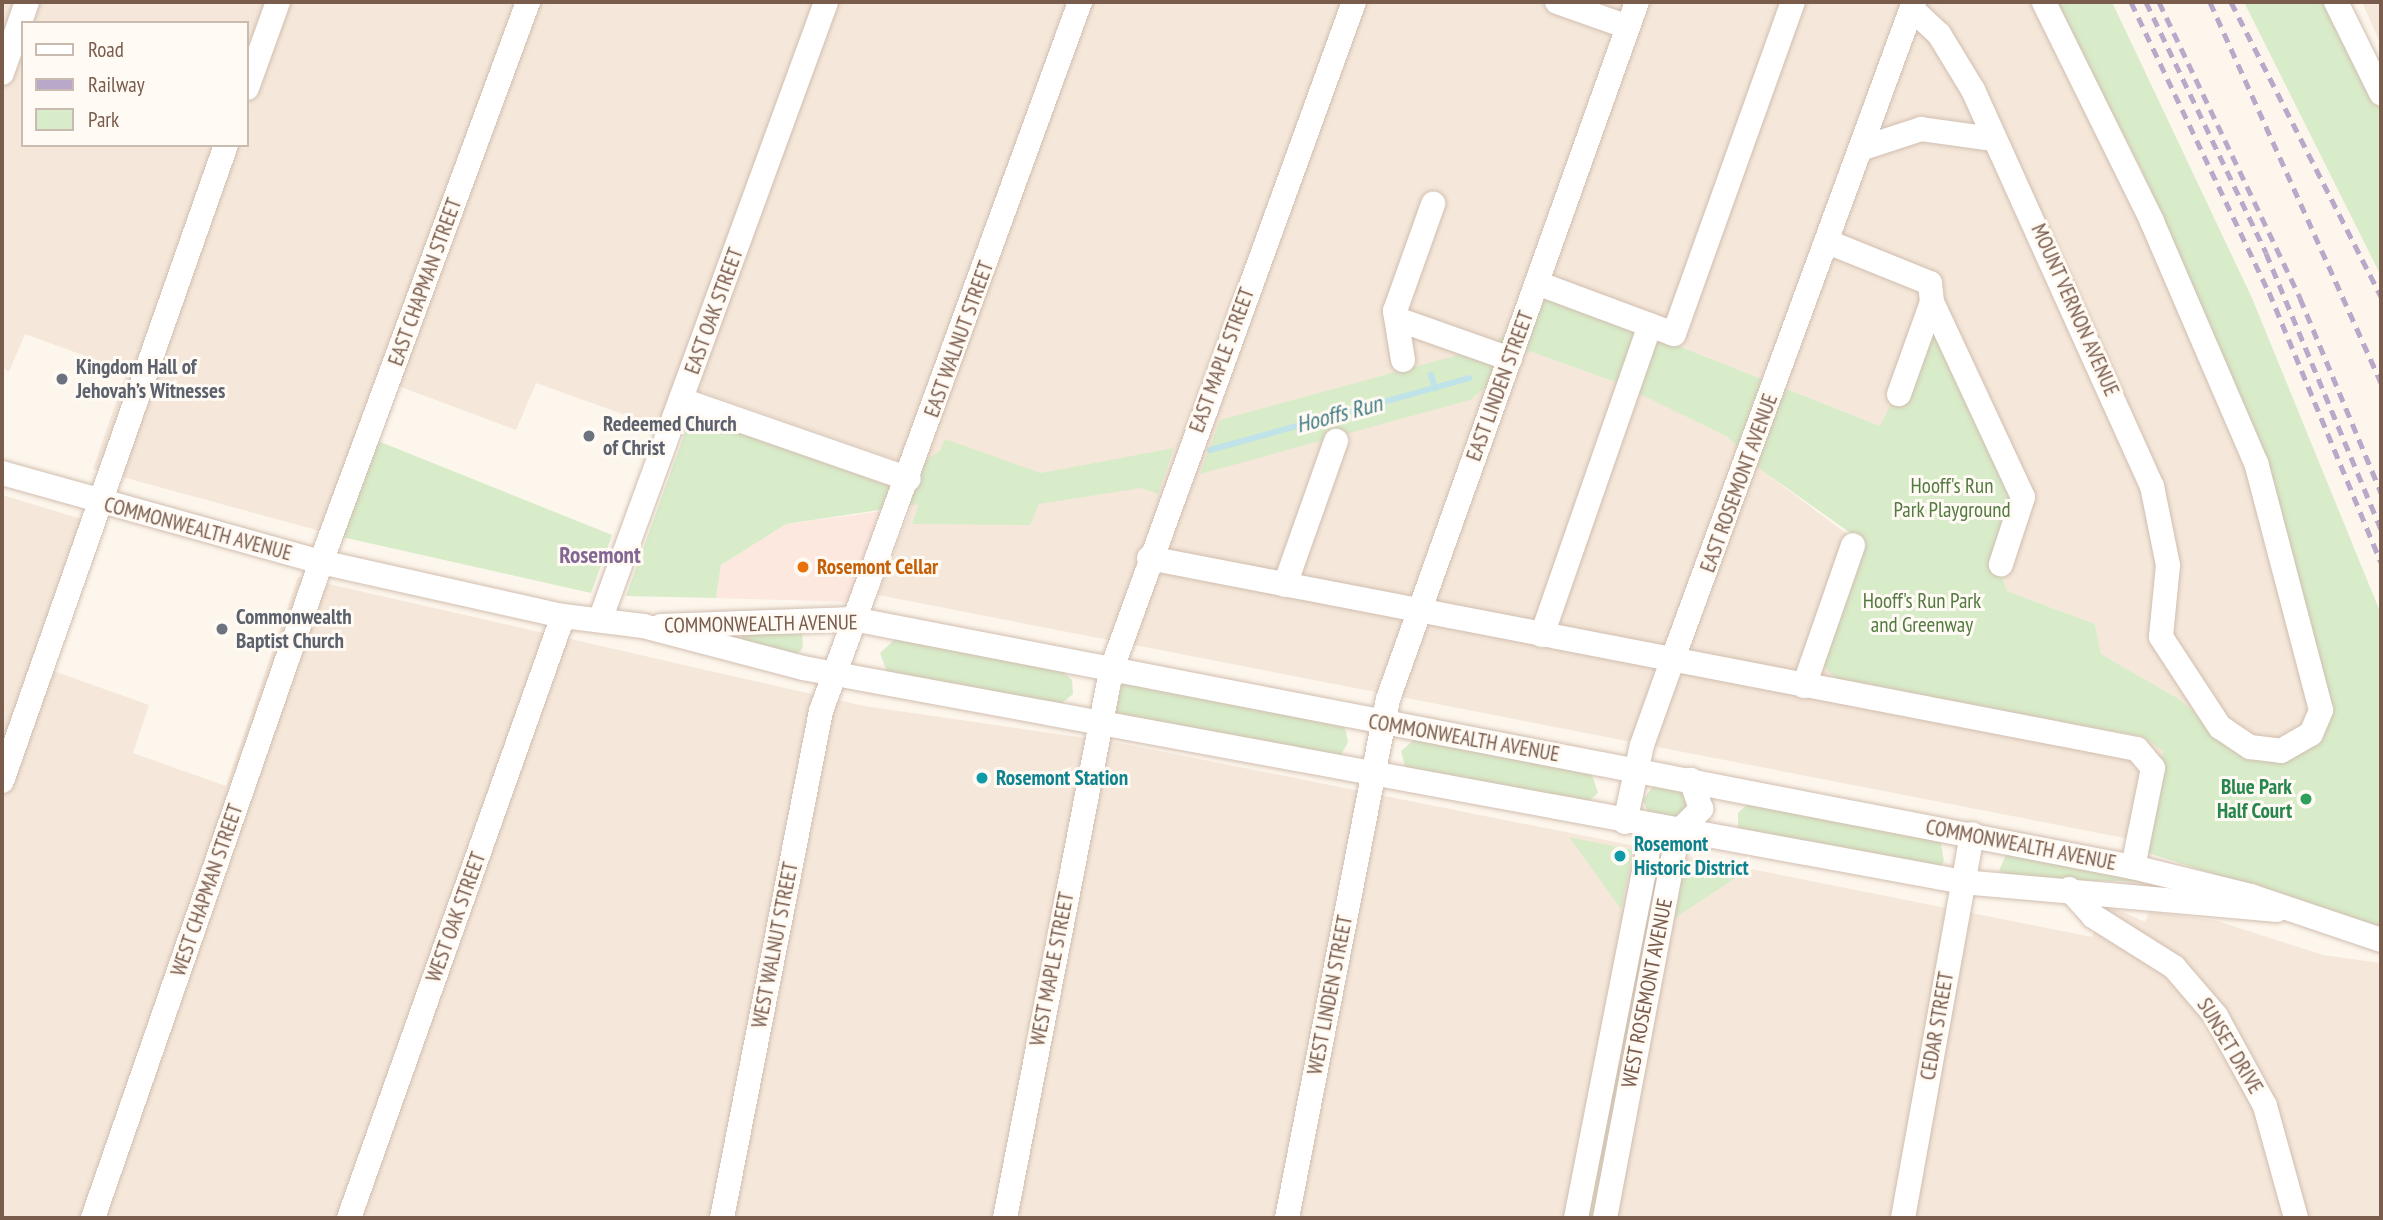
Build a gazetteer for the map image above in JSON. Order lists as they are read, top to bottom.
{
  "streets": {
    "street": [
      "EAST CHAPMAN STREET",
      "MOUNT VERNON AVENUE",
      "EAST OAK STREET",
      "EAST WALNUT STREET",
      "EAST MAPLE STREET",
      "EAST LINDEN STREET",
      "EAST ROSEMONT AVENUE",
      "COMMONWEALTH AVENUE",
      "WEST CHAPMAN STREET",
      "WEST OAK STREET",
      "WEST WALNUT STREET",
      "WEST MAPLE STREET",
      "WEST ROSEMONT AVENUE",
      "WEST LINDEN STREET",
      "CEDAR STREET",
      "SUNSET DRIVE"
    ]
  },
  "crossings": [
    ["EAST CHAPMAN STREET", "COMMONWEALTH AVENUE"],
    ["EAST CHAPMAN STREET", "WEST CHAPMAN STREET"],
    ["MOUNT VERNON AVENUE", "EAST ROSEMONT AVENUE"],
    ["EAST OAK STREET", "COMMONWEALTH AVENUE"],
    ["EAST WALNUT STREET", "COMMONWEALTH AVENUE"],
    ["EAST WALNUT STREET", "WEST WALNUT STREET"],
    ["EAST MAPLE STREET", "COMMONWEALTH AVENUE"],
    ["EAST MAPLE STREET", "WEST MAPLE STREET"],
    ["EAST LINDEN STREET", "COMMONWEALTH AVENUE"],
    ["EAST LINDEN STREET", "WEST LINDEN STREET"],
    ["EAST ROSEMONT AVENUE", "COMMONWEALTH AVENUE"],
    ["COMMONWEALTH AVENUE", "WEST CHAPMAN STREET"],
    ["COMMONWEALTH AVENUE", "WEST OAK STREET"],
    ["COMMONWEALTH AVENUE", "WEST WALNUT STREET"],
    ["COMMONWEALTH AVENUE", "WEST MAPLE STREET"],
    ["COMMONWEALTH AVENUE", "WEST ROSEMONT AVENUE"],
    ["COMMONWEALTH AVENUE", "WEST LINDEN STREET"],
    ["COMMONWEALTH AVENUE", "CEDAR STREET"],
    ["COMMONWEALTH AVENUE", "SUNSET DRIVE"]
  ],
  "districts": ["Rosemont"],
  "water": ["Hooffs Run"],
  "parks": ["Hooff's Run Park Playground", "Hooff's Run Park and Greenway"],
  "places": [
    "Kingdom Hall of Jehovah’s Witnesses",
    "Redeemed Church of Christ",
    "Rosemont Cellar",
    "Commonwealth Baptist Church",
    "Rosemont Station",
    "Blue Park Half Court",
    "Rosemont Historic District"
  ],
  "legend": ["Road", "Railway", "Park"]
}
